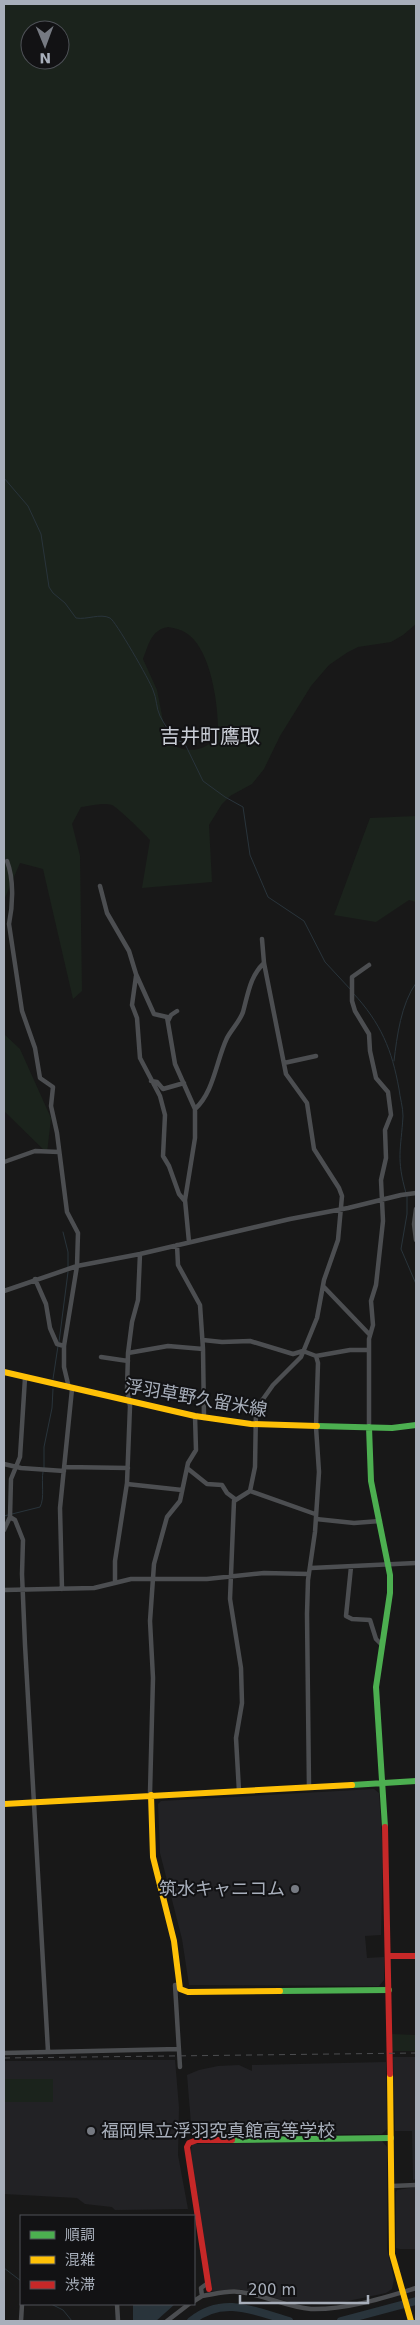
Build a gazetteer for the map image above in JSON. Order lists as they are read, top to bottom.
{
  "streets": {
    "street": ["浮羽草野久留米線"]
  },
  "districts": ["吉井町鷹取"],
  "places": ["筑水キャニコム", "福岡県立浮羽究真館高等学校"],
  "legend": ["順調", "混雑", "渋滞"],
  "scale_bar": "200 m",
  "north": "bottom"
}
